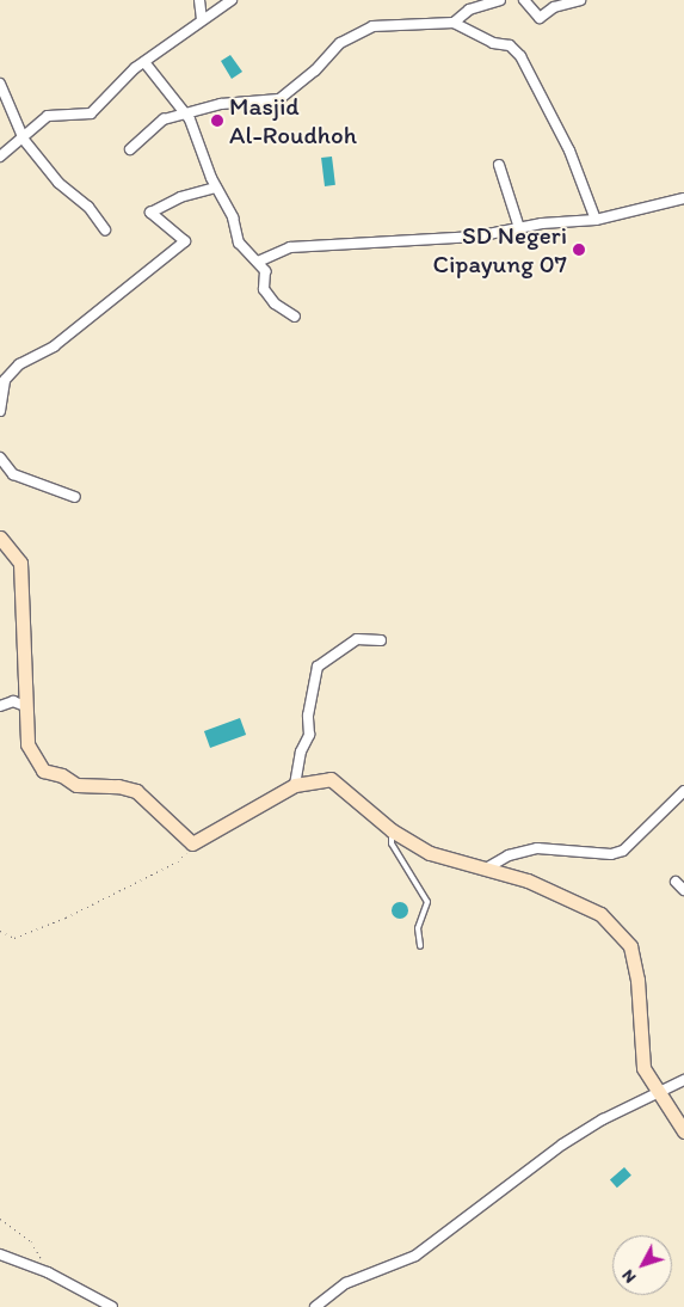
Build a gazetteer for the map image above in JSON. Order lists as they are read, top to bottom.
{
  "places": ["Masjid Al-Roudhoh", "SD Negeri Cipayung 07"],
  "north": "bottom left"
}
